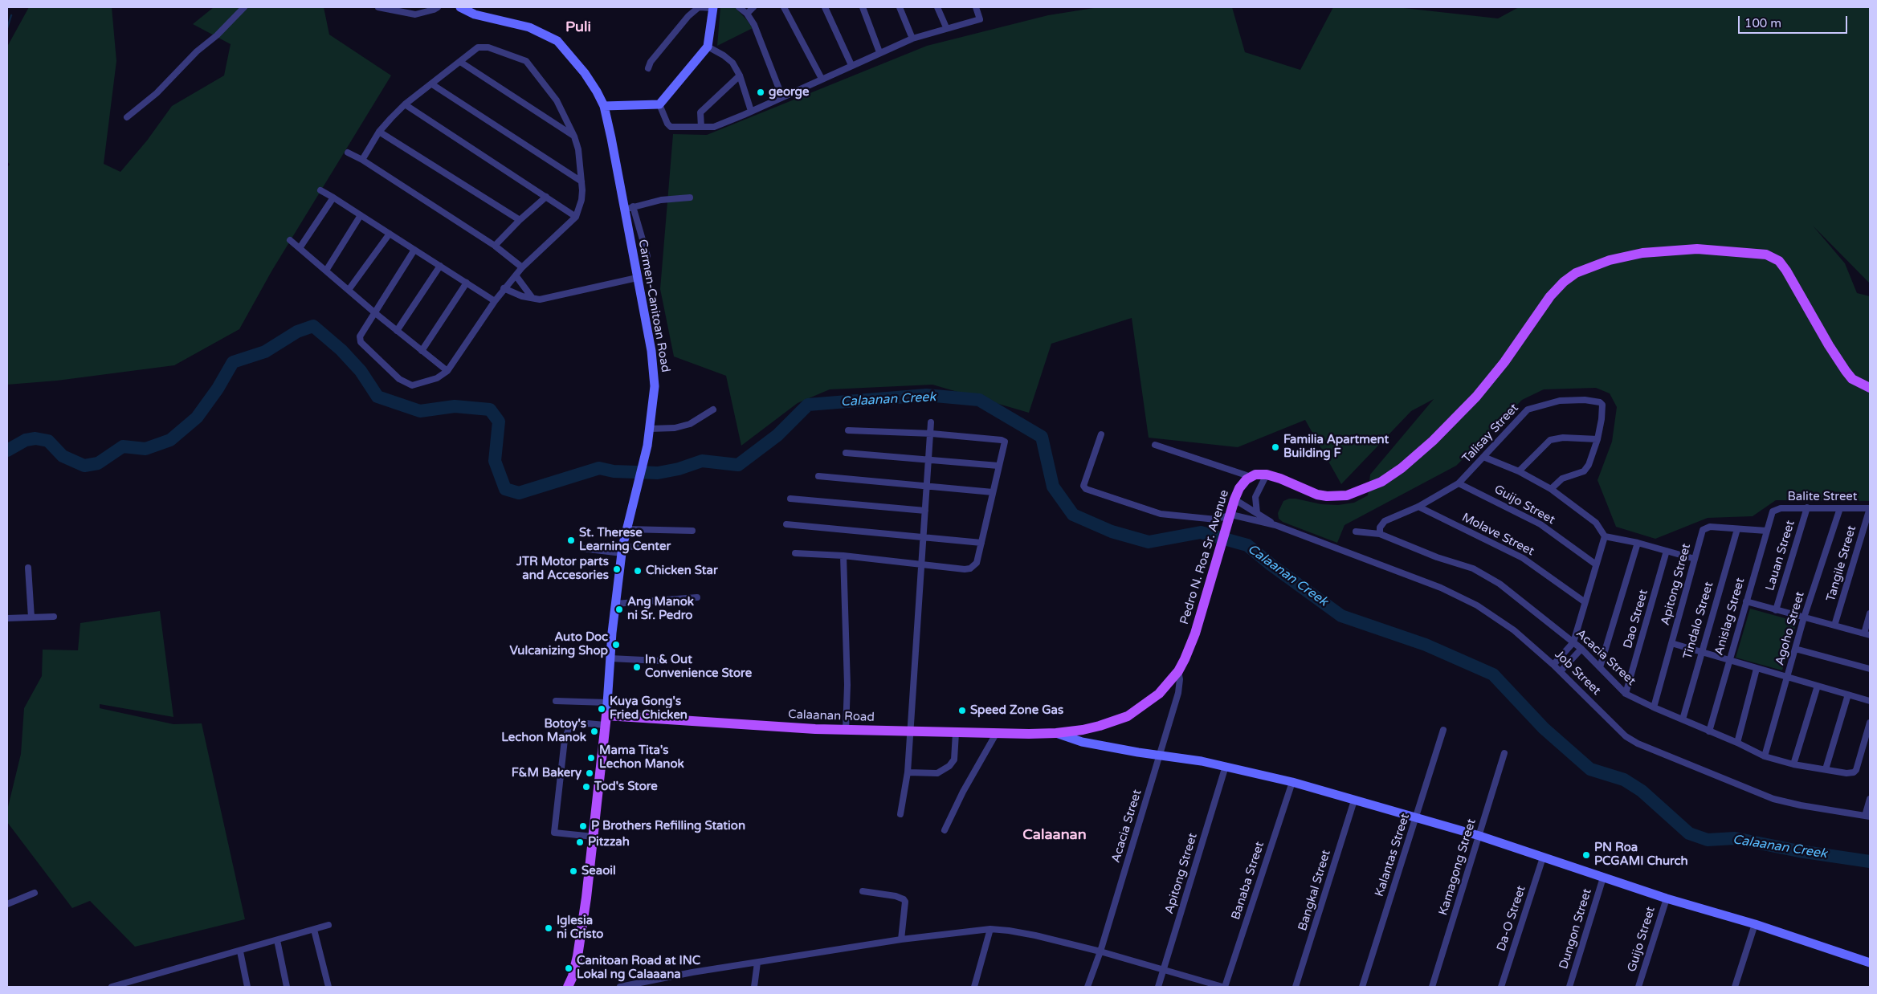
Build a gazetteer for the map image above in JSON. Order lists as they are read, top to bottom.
{
  "streets": {
    "main road": ["Pedro N. Roa Sr. Avenue", "Calaanan Road"],
    "street": [
      "Carmen-Canitoan Road",
      "Talisay Street",
      "Balite Street",
      "Guijo Street",
      "Molave Street",
      "Lauan Street",
      "Tangile Street",
      "Apitong Street",
      "Anislag Street",
      "Dao Street",
      "Tindalo Street",
      "Agoho Street",
      "Acacia Street",
      "Job Street",
      "Kalantas Street",
      "Kamagong Street",
      "Banaba Street",
      "Bangkal Street",
      "Da-O Street",
      "Dungon Street"
    ]
  },
  "crossings": [
    ["Carmen-Canitoan Road", "Calaanan Road"],
    ["Talisay Street", "Guijo Street"],
    ["Talisay Street", "Molave Street"],
    ["Talisay Street", "Acacia Street"],
    ["Balite Street", "Lauan Street"],
    ["Balite Street", "Tangile Street"],
    ["Balite Street", "Anislag Street"],
    ["Balite Street", "Agoho Street"],
    ["Pedro N. Roa Sr. Avenue", "Acacia Street"],
    ["Pedro N. Roa Sr. Avenue", "Job Street"],
    ["Pedro N. Roa Sr. Avenue", "Calaanan Road"],
    ["Apitong Street", "Anislag Street"],
    ["Apitong Street", "Tindalo Street"],
    ["Apitong Street", "Acacia Street"],
    ["Anislag Street", "Acacia Street"],
    ["Dao Street", "Acacia Street"],
    ["Tindalo Street", "Acacia Street"],
    ["Agoho Street", "Acacia Street"]
  ],
  "districts": ["Puli", "Calaanan"],
  "water": ["Calaanan Creek"],
  "places": [
    "george",
    "Familia Apartment Building F",
    "St. Therese Learning Center",
    "JTR Motor parts and Accesories",
    "Chicken Star",
    "Ang Manok ni Sr. Pedro",
    "Auto Doc Vulcanizing Shop",
    "In & Out Convenience Store",
    "Kuya Gong's Fried Chicken",
    "Speed Zone Gas",
    "Botoy's Lechon Manok",
    "Mama Tita's Lechon Manok",
    "F&M Bakery",
    "Tod's Store",
    "P Brothers Refilling Station",
    "Pitzzah",
    "PN Roa PCGAMI Church",
    "Seaoil",
    "Iglesia ni Cristo",
    "Canitoan Road at INC Lokal ng Calaaana"
  ],
  "scale_bar": "100 m"
}
